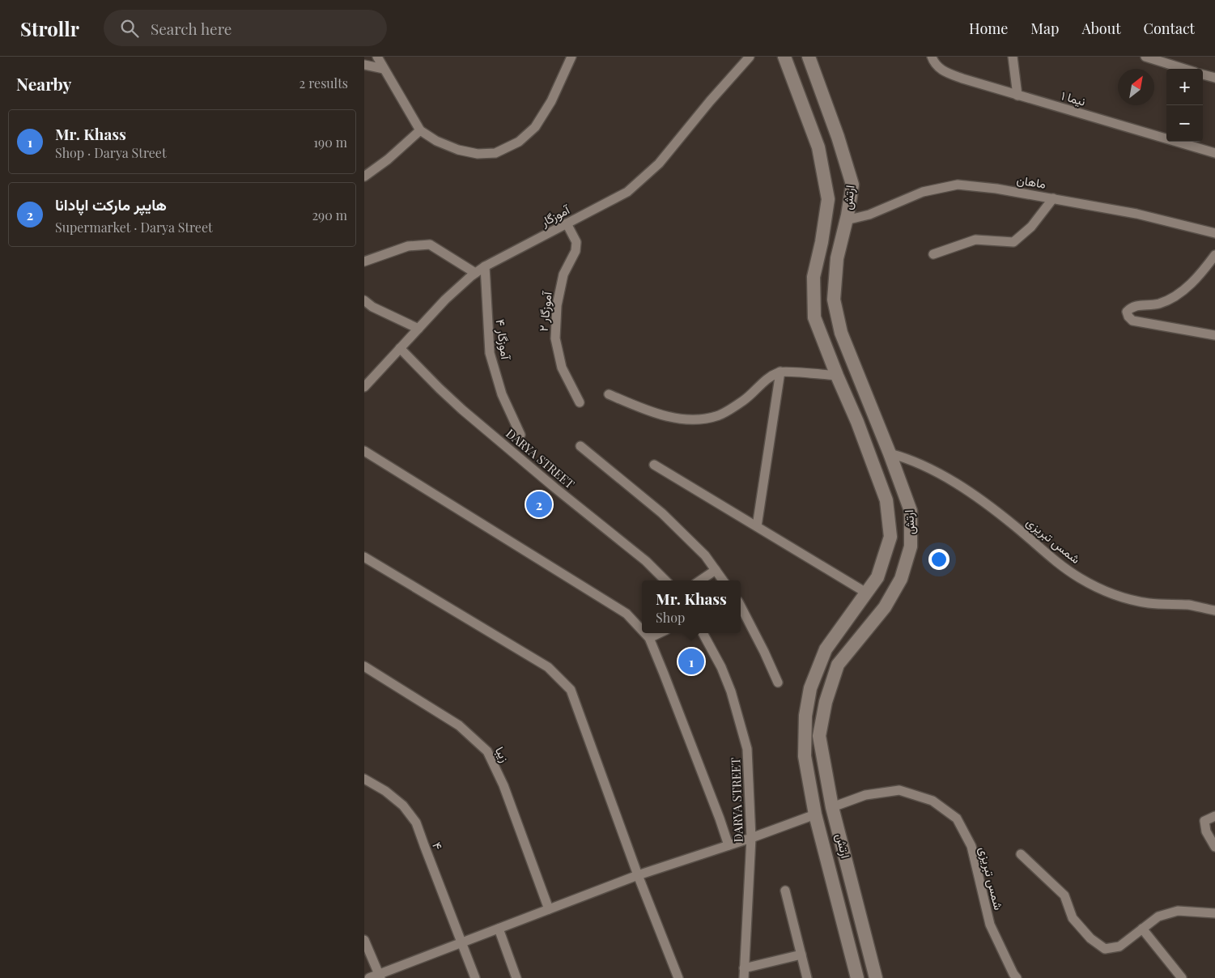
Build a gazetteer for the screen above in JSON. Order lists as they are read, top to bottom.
{
  "streets": {
    "main road": ["ارتش"],
    "street": [
      "نیما ۱",
      "ماهان",
      "آموزگار",
      "آموزگار ۲",
      "آموزگار ۴",
      "DARYA STREET",
      "شمس تبریزی",
      "زیبا",
      "۴"
    ]
  },
  "crossings": [
    ["ماهان", "ارتش"],
    ["ارتش", "شمس تبریزی"],
    ["آموزگار", "آموزگار ۲"],
    ["آموزگار", "آموزگار ۴"],
    ["آموزگار", "DARYA STREET"]
  ],
  "north": "top right",
  "page": {
    "header": "Strollr",
    "search": "Search here",
    "nav": [
      "Home",
      "Map",
      "About",
      "Contact"
    ],
    "heading": ["Nearby", "2 results"],
    "map_buttons": ["+", "−"],
    "list": [
      {
        "mark": "1",
        "name": "Mr. Khass",
        "note": "Shop · Darya Street",
        "value": "190 m"
      },
      {
        "mark": "2",
        "name": "هایپر مارکت اپادانا",
        "note": "Supermarket · Darya Street",
        "value": "290 m"
      }
    ],
    "pins": ["2", "1"],
    "popup": ["Mr. Khass", "Shop"]
  }
}
